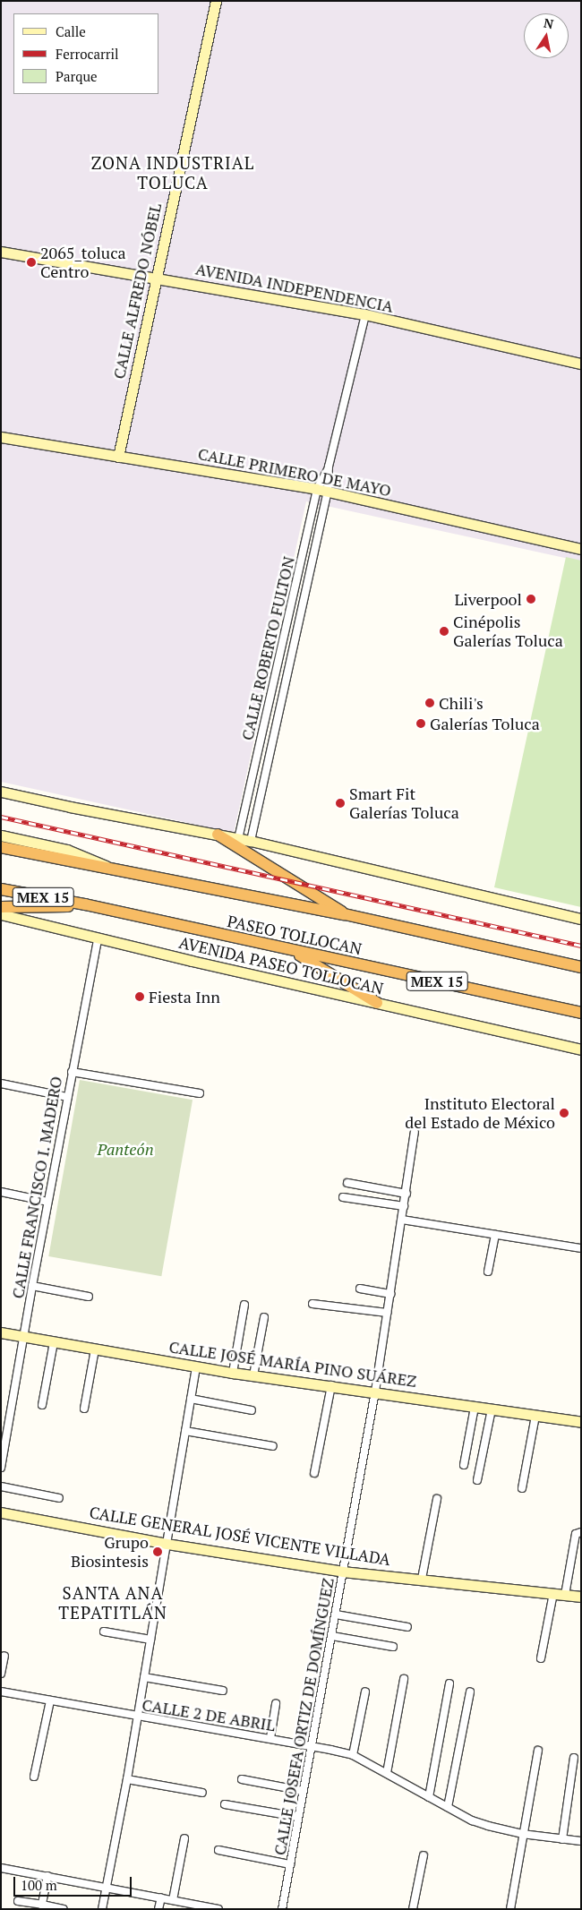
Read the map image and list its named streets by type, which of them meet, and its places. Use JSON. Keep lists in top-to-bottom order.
{
  "streets": {
    "highway": ["MEX 15", "PASEO TOLLOCAN"],
    "main road": [
      "AVENIDA INDEPENDENCIA",
      "CALLE ALFREDO NÓBEL",
      "CALLE PRIMERO DE MAYO",
      "AVENIDA PASEO TOLLOCAN",
      "CALLE JOSÉ MARÍA PINO SUÁREZ",
      "CALLE GENERAL JOSÉ VICENTE VILLADA"
    ],
    "street": [
      "CALLE ROBERTO FULTON",
      "CALLE FRANCISCO I. MADERO",
      "CALLE 2 DE ABRIL",
      "CALLE JOSEFA ORTIZ DE DOMÍNGUEZ"
    ]
  },
  "crossings": [
    ["AVENIDA INDEPENDENCIA", "CALLE ALFREDO NÓBEL"],
    ["AVENIDA INDEPENDENCIA", "CALLE ROBERTO FULTON"],
    ["CALLE ALFREDO NÓBEL", "CALLE PRIMERO DE MAYO"],
    ["CALLE PRIMERO DE MAYO", "CALLE ROBERTO FULTON"],
    ["AVENIDA PASEO TOLLOCAN", "CALLE FRANCISCO I. MADERO"],
    ["CALLE FRANCISCO I. MADERO", "CALLE JOSÉ MARÍA PINO SUÁREZ"],
    ["CALLE JOSÉ MARÍA PINO SUÁREZ", "CALLE JOSEFA ORTIZ DE DOMÍNGUEZ"],
    ["CALLE GENERAL JOSÉ VICENTE VILLADA", "CALLE JOSEFA ORTIZ DE DOMÍNGUEZ"],
    ["CALLE 2 DE ABRIL", "CALLE JOSEFA ORTIZ DE DOMÍNGUEZ"]
  ],
  "districts": ["ZONA INDUSTRIAL TOLUCA", "SANTA ANA TEPATITLÁN"],
  "parks": ["Panteón"],
  "places": [
    "2065_toluca Centro",
    "Liverpool",
    "Cinépolis Galerías Toluca",
    "Chili's",
    "Galerías Toluca",
    "Smart Fit Galerías Toluca",
    "Fiesta Inn",
    "Instituto Electoral del Estado de México",
    "Grupo Biosintesis"
  ],
  "legend": ["Calle", "Ferrocarril", "Parque"],
  "scale_bar": "100 m",
  "north": "top"
}
